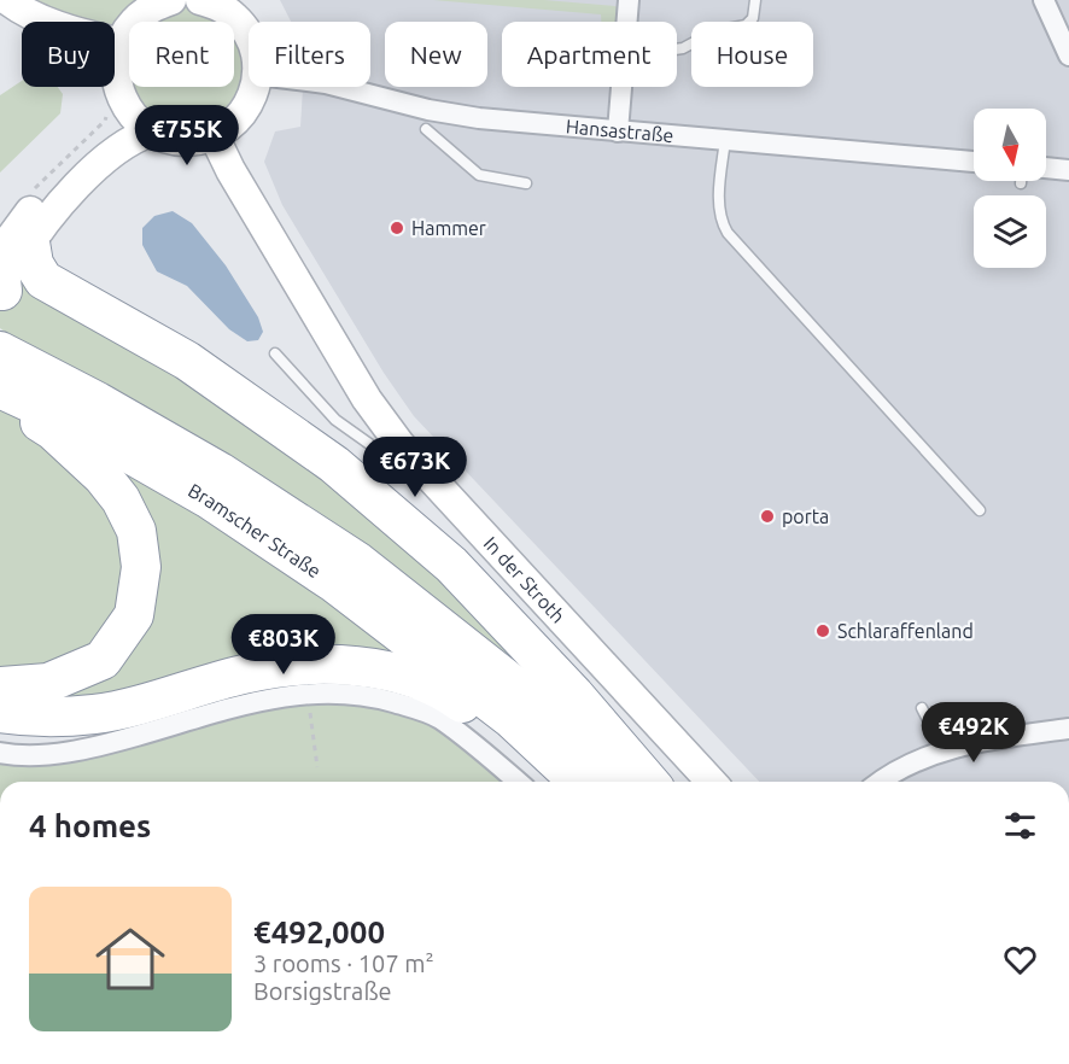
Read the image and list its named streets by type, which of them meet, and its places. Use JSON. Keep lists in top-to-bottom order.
{
  "streets": {
    "highway": ["Bramscher Straße"],
    "street": ["Hansastraße", "In der Stroth"]
  },
  "places": ["Hammer", "porta", "Schlaraffenland"],
  "north": "bottom",
  "page": {
    "chip": [
      "Buy",
      "Rent",
      "Filters",
      "New",
      "Apartment",
      "House"
    ],
    "price": [
      "€755K",
      "€673K",
      "€803K",
      "€492K"
    ],
    "heading": "4 homes",
    "list": [
      {
        "name": "€492,000",
        "note": "3 rooms · 107 m² · Borsigstraße"
      }
    ]
  }
}
